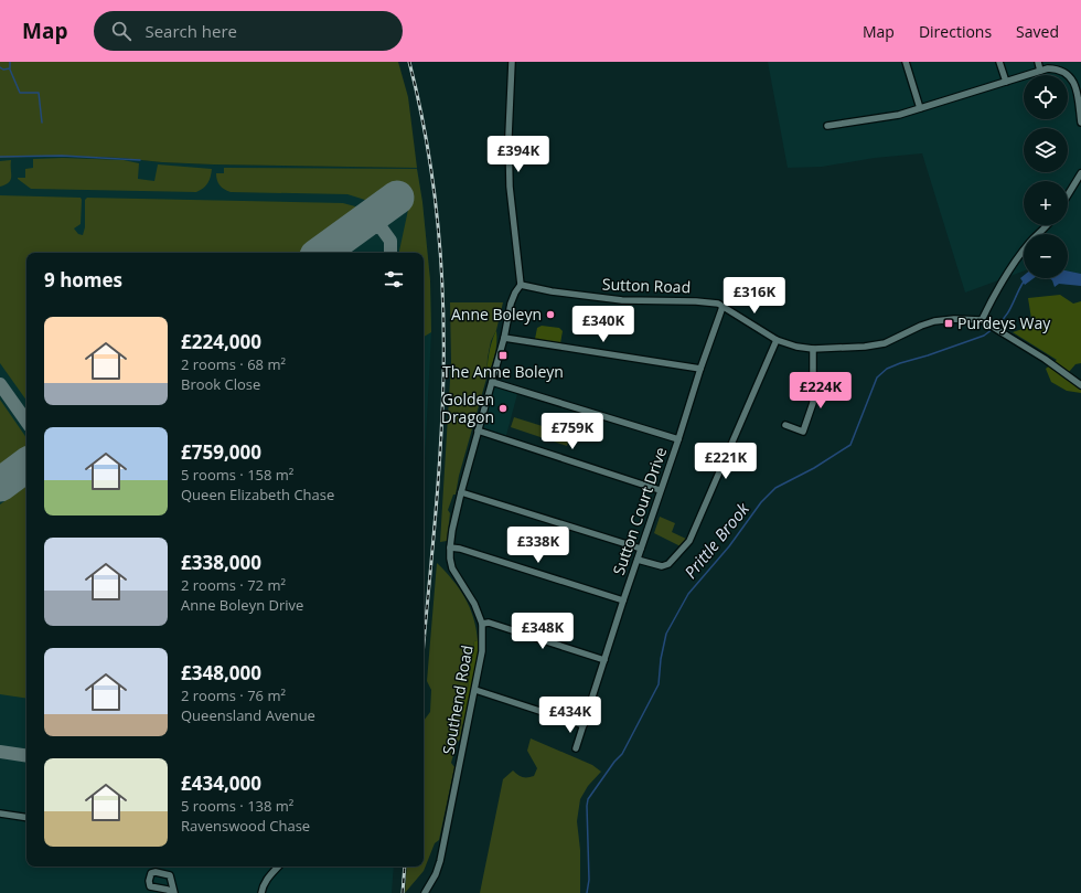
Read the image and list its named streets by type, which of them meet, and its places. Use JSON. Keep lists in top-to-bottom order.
{
  "streets": {
    "street": ["Sutton Road", "Sutton Court Drive", "Southend Road"]
  },
  "crossings": [
    ["Sutton Road", "Sutton Court Drive"],
    ["Sutton Road", "Southend Road"]
  ],
  "water": ["Prittle Brook"],
  "places": {
    "other": ["Anne Boleyn", "Golden Dragon"],
    "transit": ["Purdeys Way", "The Anne Boleyn"]
  },
  "page": {
    "header": "Map",
    "search": "Search here",
    "nav": ["Map", "Directions", "Saved"],
    "map_buttons": ["+", "−"],
    "price": [
      "£394K",
      "£316K",
      "£340K",
      "£224K",
      "£759K",
      "£221K",
      "£338K",
      "£348K",
      "£434K"
    ],
    "heading": "9 homes",
    "list": [
      {
        "name": "£224,000",
        "note": "2 rooms · 68 m² · Brook Close"
      },
      {
        "name": "£759,000",
        "note": "5 rooms · 158 m² · Queen Elizabeth Chase"
      },
      {
        "name": "£338,000",
        "note": "2 rooms · 72 m² · Anne Boleyn Drive"
      },
      {
        "name": "£348,000",
        "note": "2 rooms · 76 m² · Queensland Avenue"
      },
      {
        "name": "£434,000",
        "note": "5 rooms · 138 m² · Ravenswood Chase"
      }
    ]
  }
}
